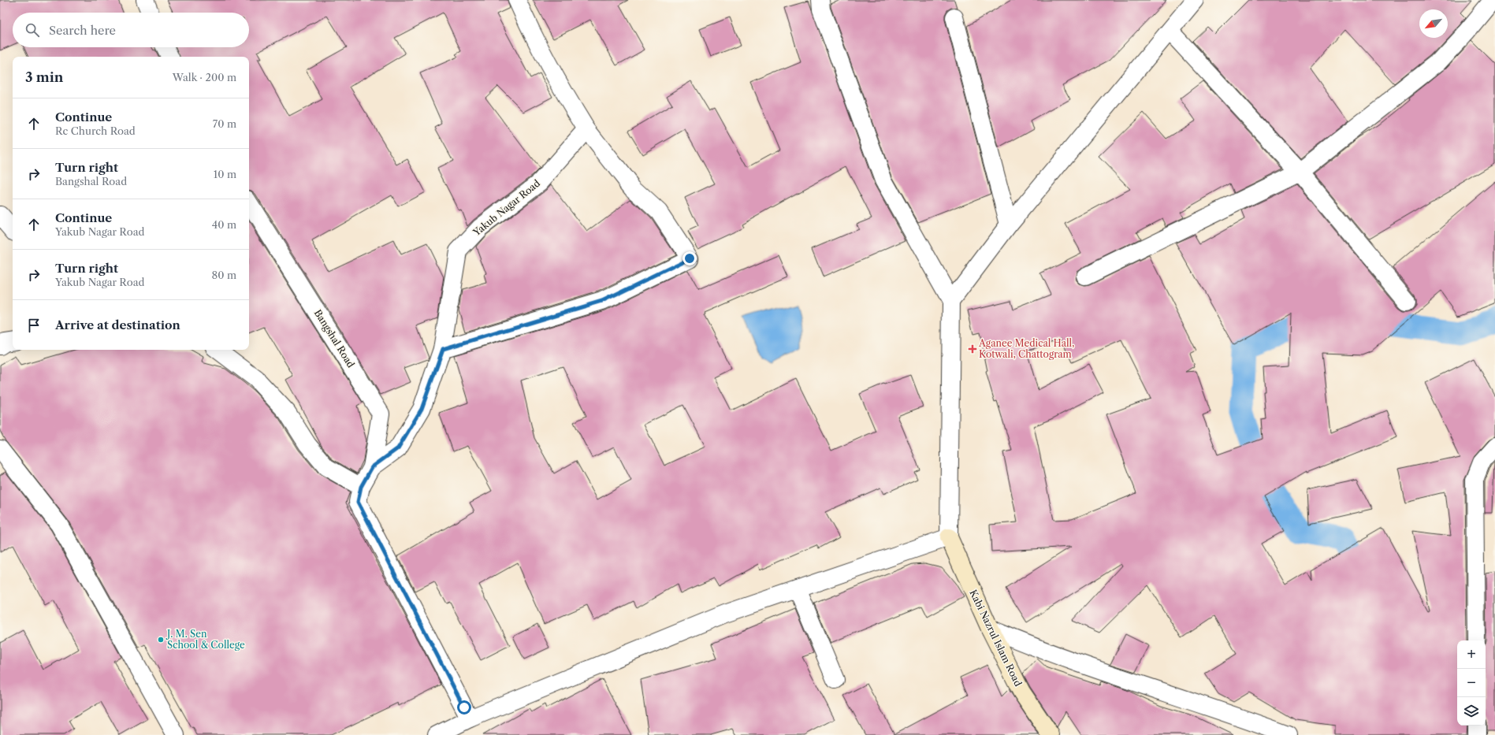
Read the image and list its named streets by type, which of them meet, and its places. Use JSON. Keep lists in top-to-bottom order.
{
  "streets": {
    "main road": ["Kabi Nazrul Islam Road"],
    "street": ["Yakub Nagar Road", "Bangshal Road"]
  },
  "crossings": [
    ["Yakub Nagar Road", "Bangshal Road"]
  ],
  "places": {
    "health": ["Aganee Medical Hall, Kotwali, Chattogram"],
    "other": ["J. M. Sen School & College"]
  },
  "north": "bottom left",
  "page": {
    "search": "Search here",
    "heading": ["3 min", "Walk · 200 m"],
    "list": [
      ["Continue", "Rc Church Road", "70 m"],
      ["Turn right", "Bangshal Road", "10 m"],
      ["Continue", "Yakub Nagar Road", "40 m"],
      ["Turn right", "Yakub Nagar Road", "80 m"],
      "Arrive at destination"
    ],
    "map_buttons": ["+", "−"]
  }
}
